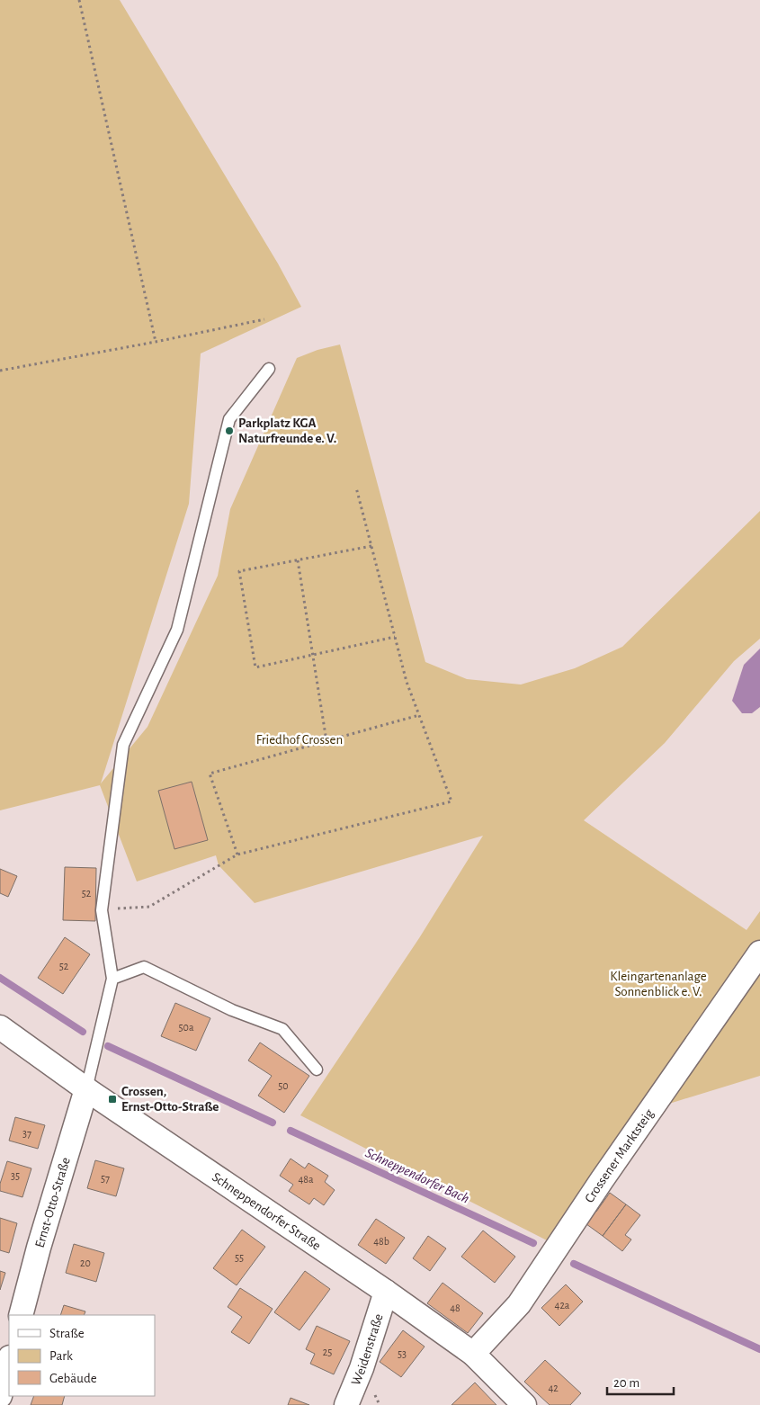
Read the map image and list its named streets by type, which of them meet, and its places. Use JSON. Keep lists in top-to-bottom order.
{
  "streets": {
    "street": [
      "Crossener Marktsteig",
      "Ernst-Otto-Straße",
      "Schneppendorfer Straße",
      "Weidenstraße"
    ]
  },
  "crossings": [
    ["Crossener Marktsteig", "Schneppendorfer Straße"],
    ["Ernst-Otto-Straße", "Schneppendorfer Straße"],
    ["Schneppendorfer Straße", "Weidenstraße"]
  ],
  "water": ["Schneppendorfer Bach"],
  "parks": ["Friedhof Crossen", "Kleingartenanlage Sonnenblick e. V."],
  "places": {
    "other": ["Parkplatz KGA Naturfreunde e. V."],
    "transit": ["Crossen, Ernst-Otto-Straße"]
  },
  "house_numbers": [
    "52",
    "52",
    "50a",
    "50",
    "37",
    "35",
    "57",
    "48a",
    "48b",
    "55",
    "20",
    "42a",
    "48",
    "25",
    "53",
    "42"
  ],
  "legend": ["Straße", "Park", "Gebäude"],
  "scale_bar": "20 m"
}
